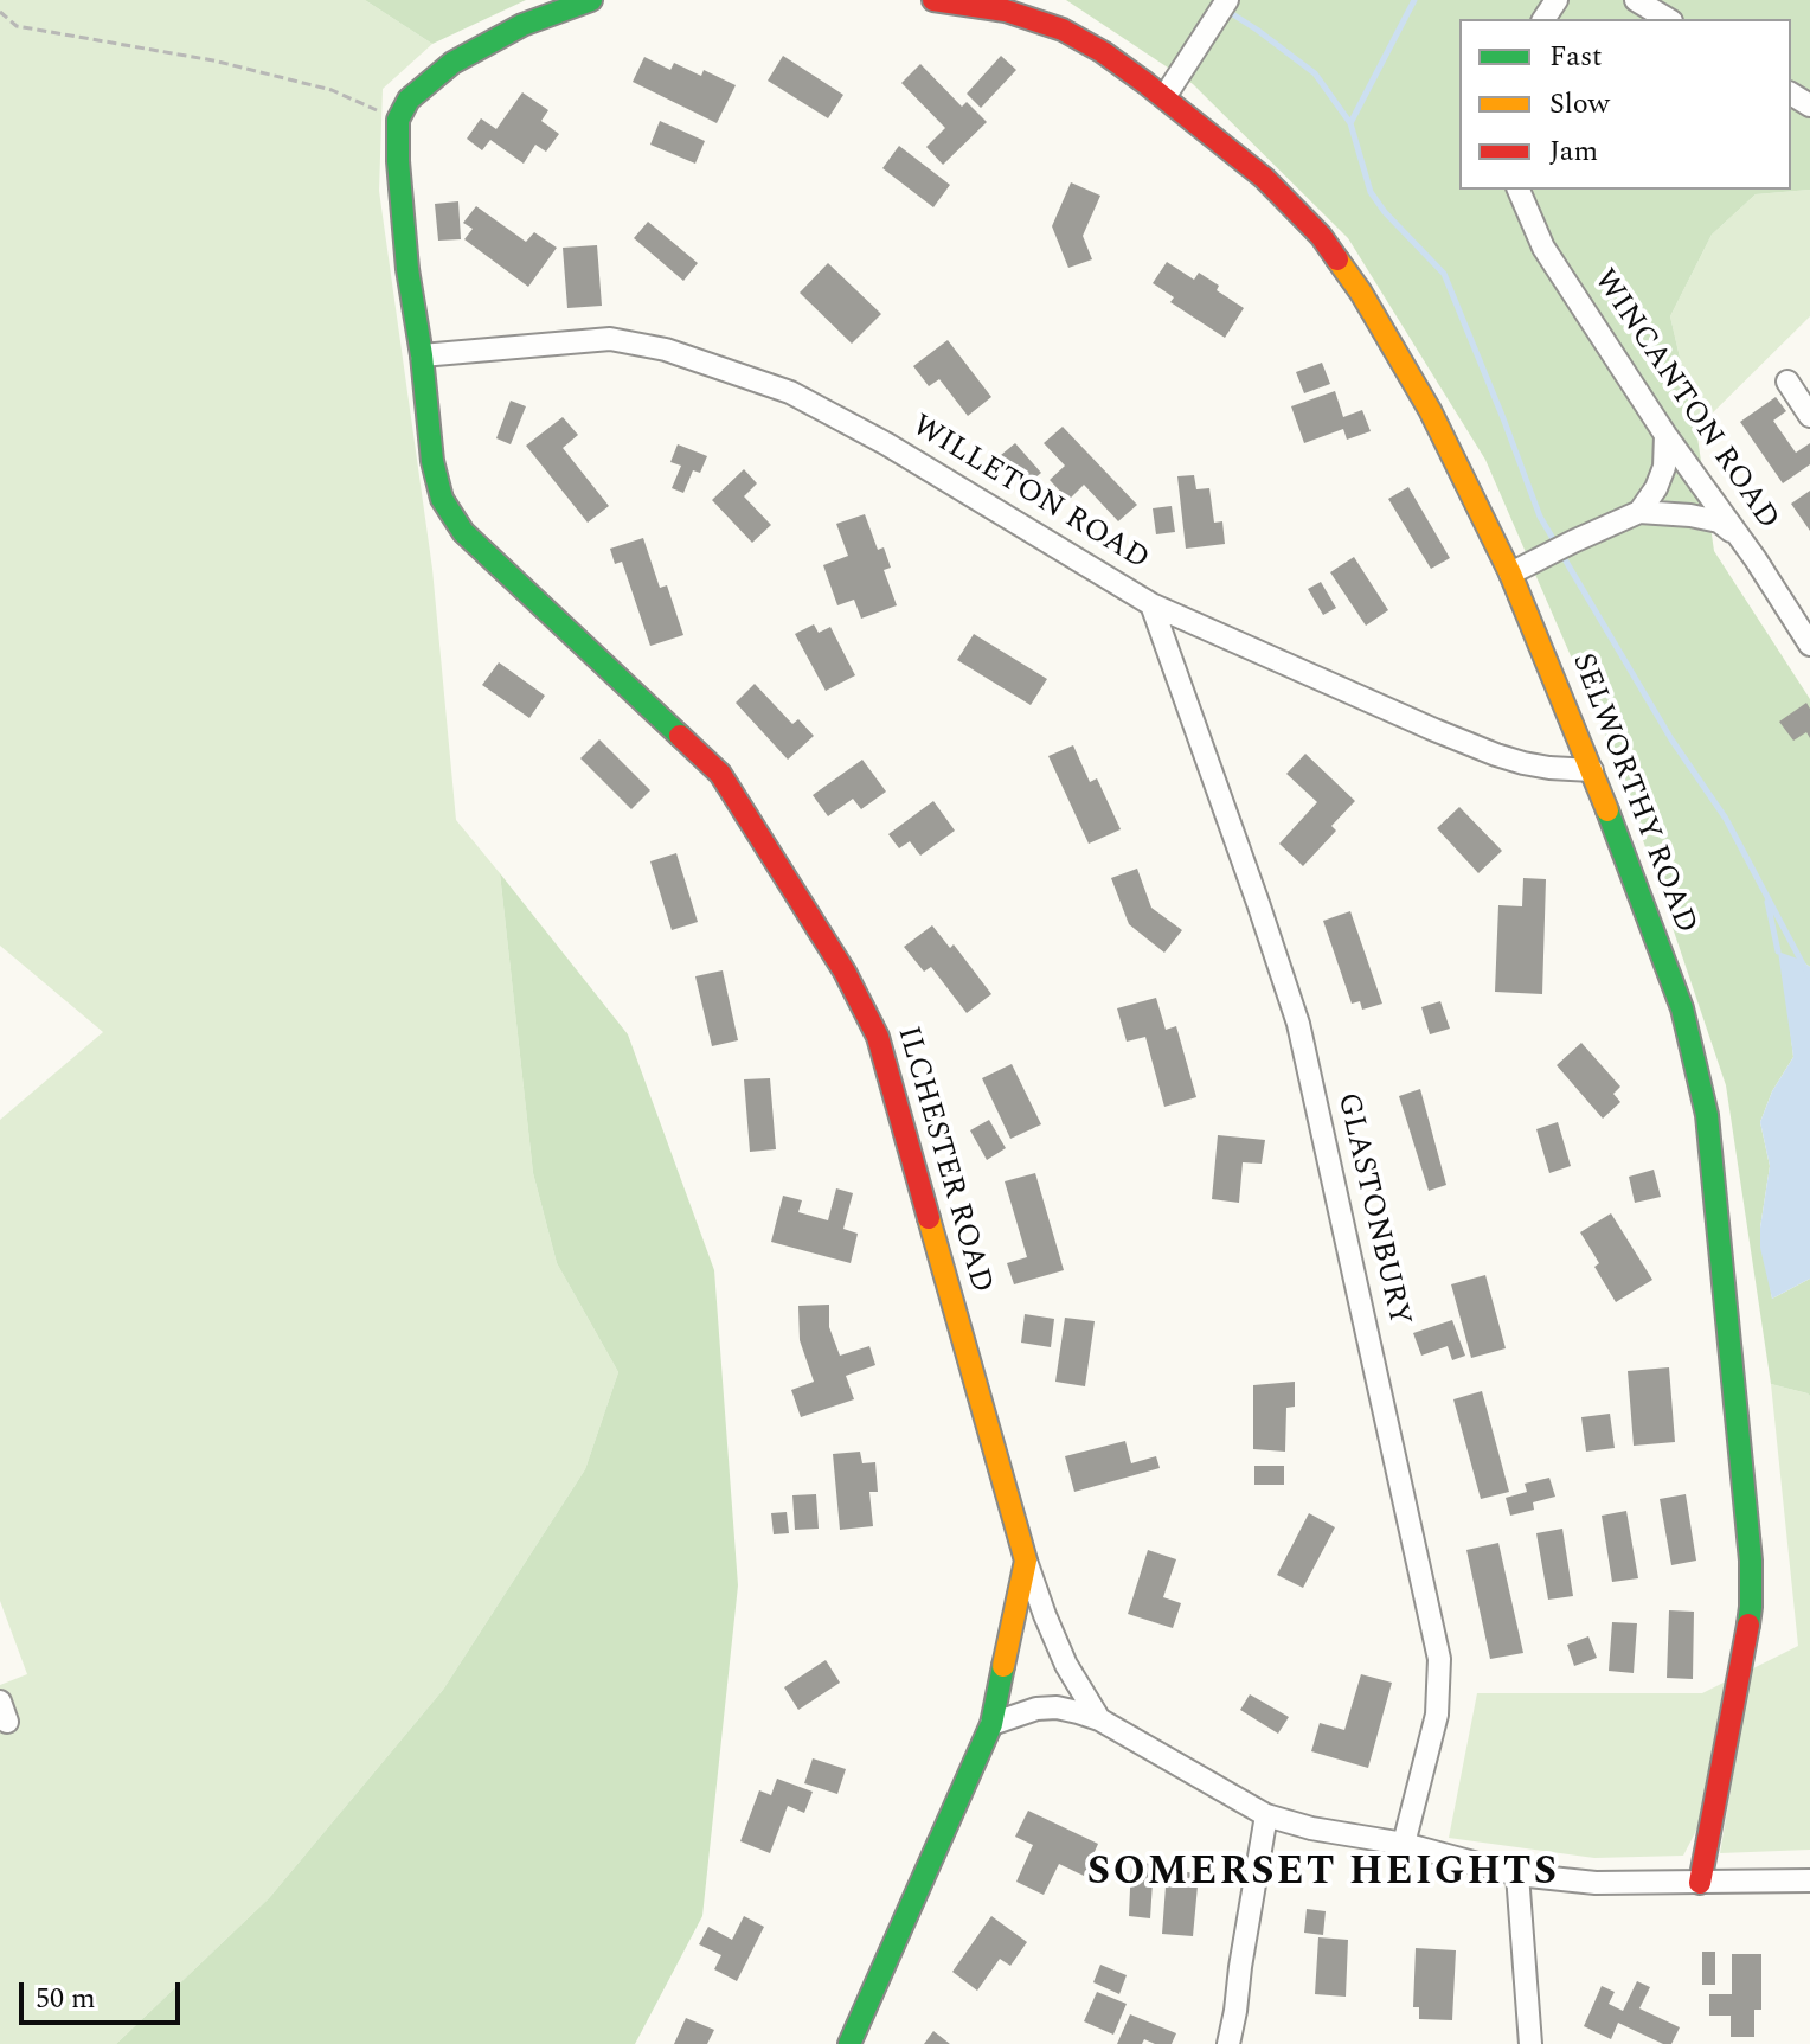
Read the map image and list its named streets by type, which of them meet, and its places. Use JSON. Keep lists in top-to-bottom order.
{
  "streets": {
    "street": [
      "WINCANTON ROAD",
      "WILLETON ROAD",
      "SELWORTHY ROAD",
      "ILCHESTER ROAD",
      "GLASTONBURY"
    ]
  },
  "crossings": [
    ["WILLETON ROAD", "SELWORTHY ROAD"],
    ["WILLETON ROAD", "ILCHESTER ROAD"],
    ["WILLETON ROAD", "GLASTONBURY"]
  ],
  "districts": ["SOMERSET HEIGHTS"],
  "legend": ["Fast", "Slow", "Jam"],
  "scale_bar": "50 m"
}
